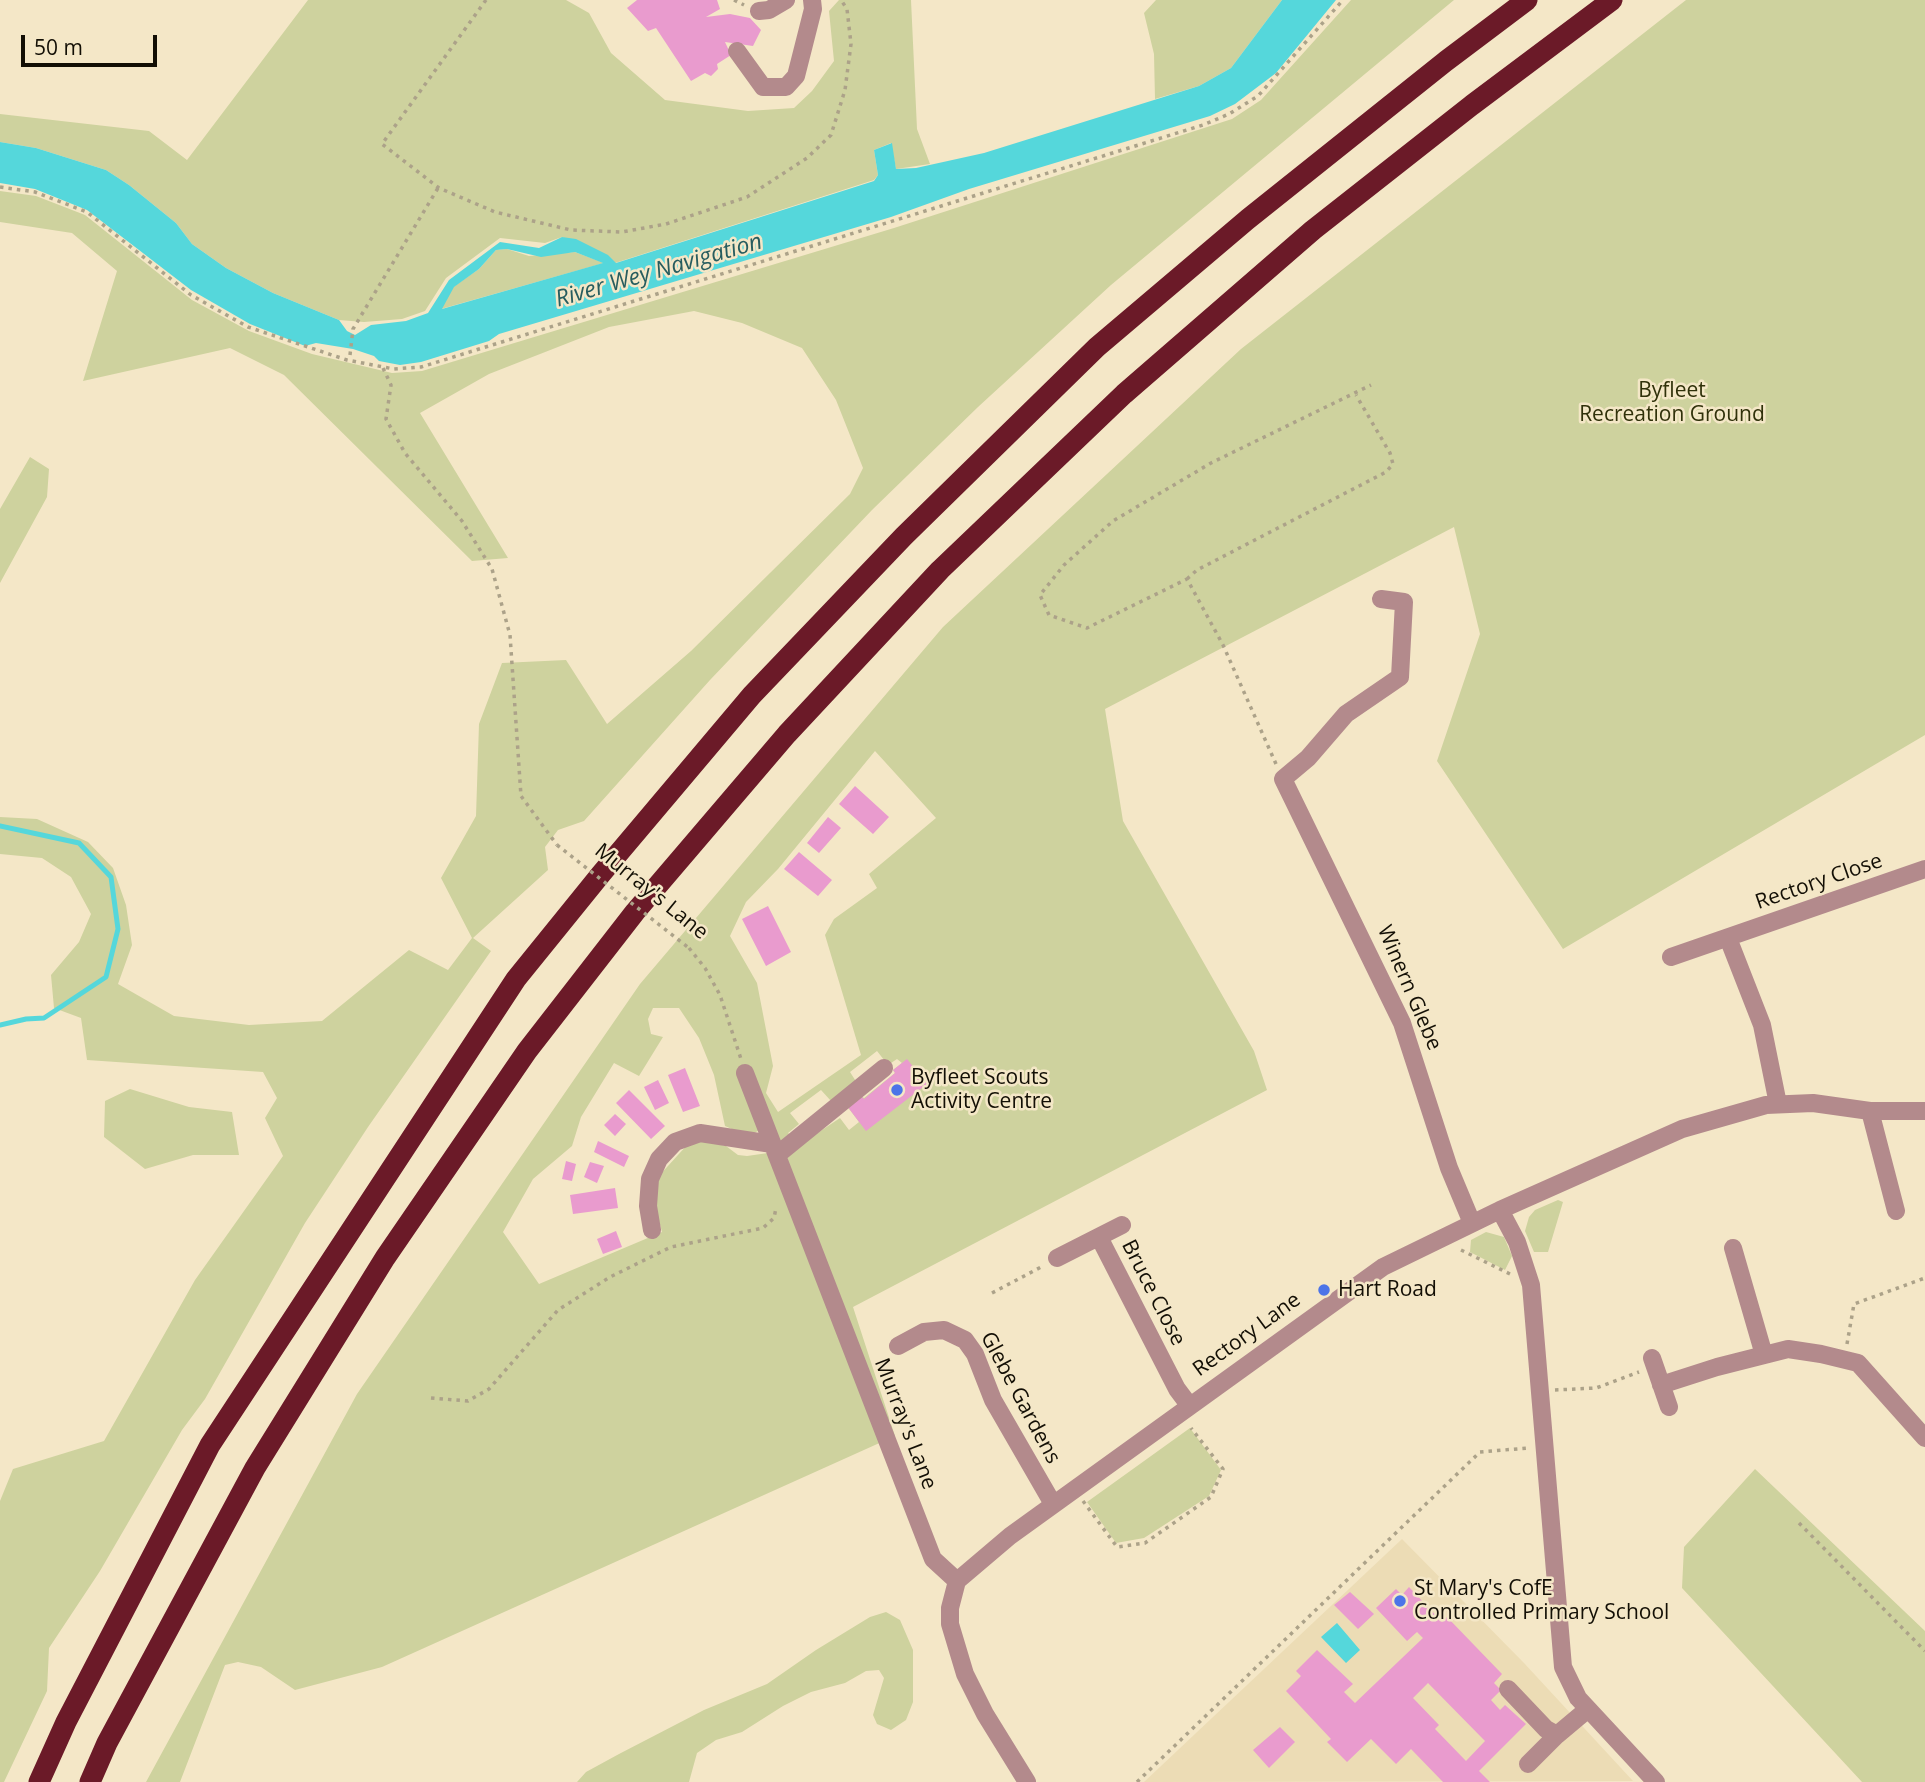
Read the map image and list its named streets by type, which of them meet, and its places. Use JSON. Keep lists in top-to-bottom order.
{
  "streets": {
    "street": [
      "Rectory Close",
      "Murray's Lane",
      "Winern Glebe",
      "Bruce Close",
      "Rectory Lane",
      "Glebe Gardens"
    ]
  },
  "crossings": [
    ["Murray's Lane", "Rectory Lane"],
    ["Winern Glebe", "Rectory Lane"],
    ["Bruce Close", "Rectory Lane"],
    ["Rectory Lane", "Glebe Gardens"]
  ],
  "water": ["River Wey Navigation"],
  "parks": ["Byfleet Recreation Ground"],
  "places": ["Byfleet Scouts Activity Centre", "Hart Road", "St Mary's CofE Controlled Primary School"],
  "scale_bar": "50 m"
}
